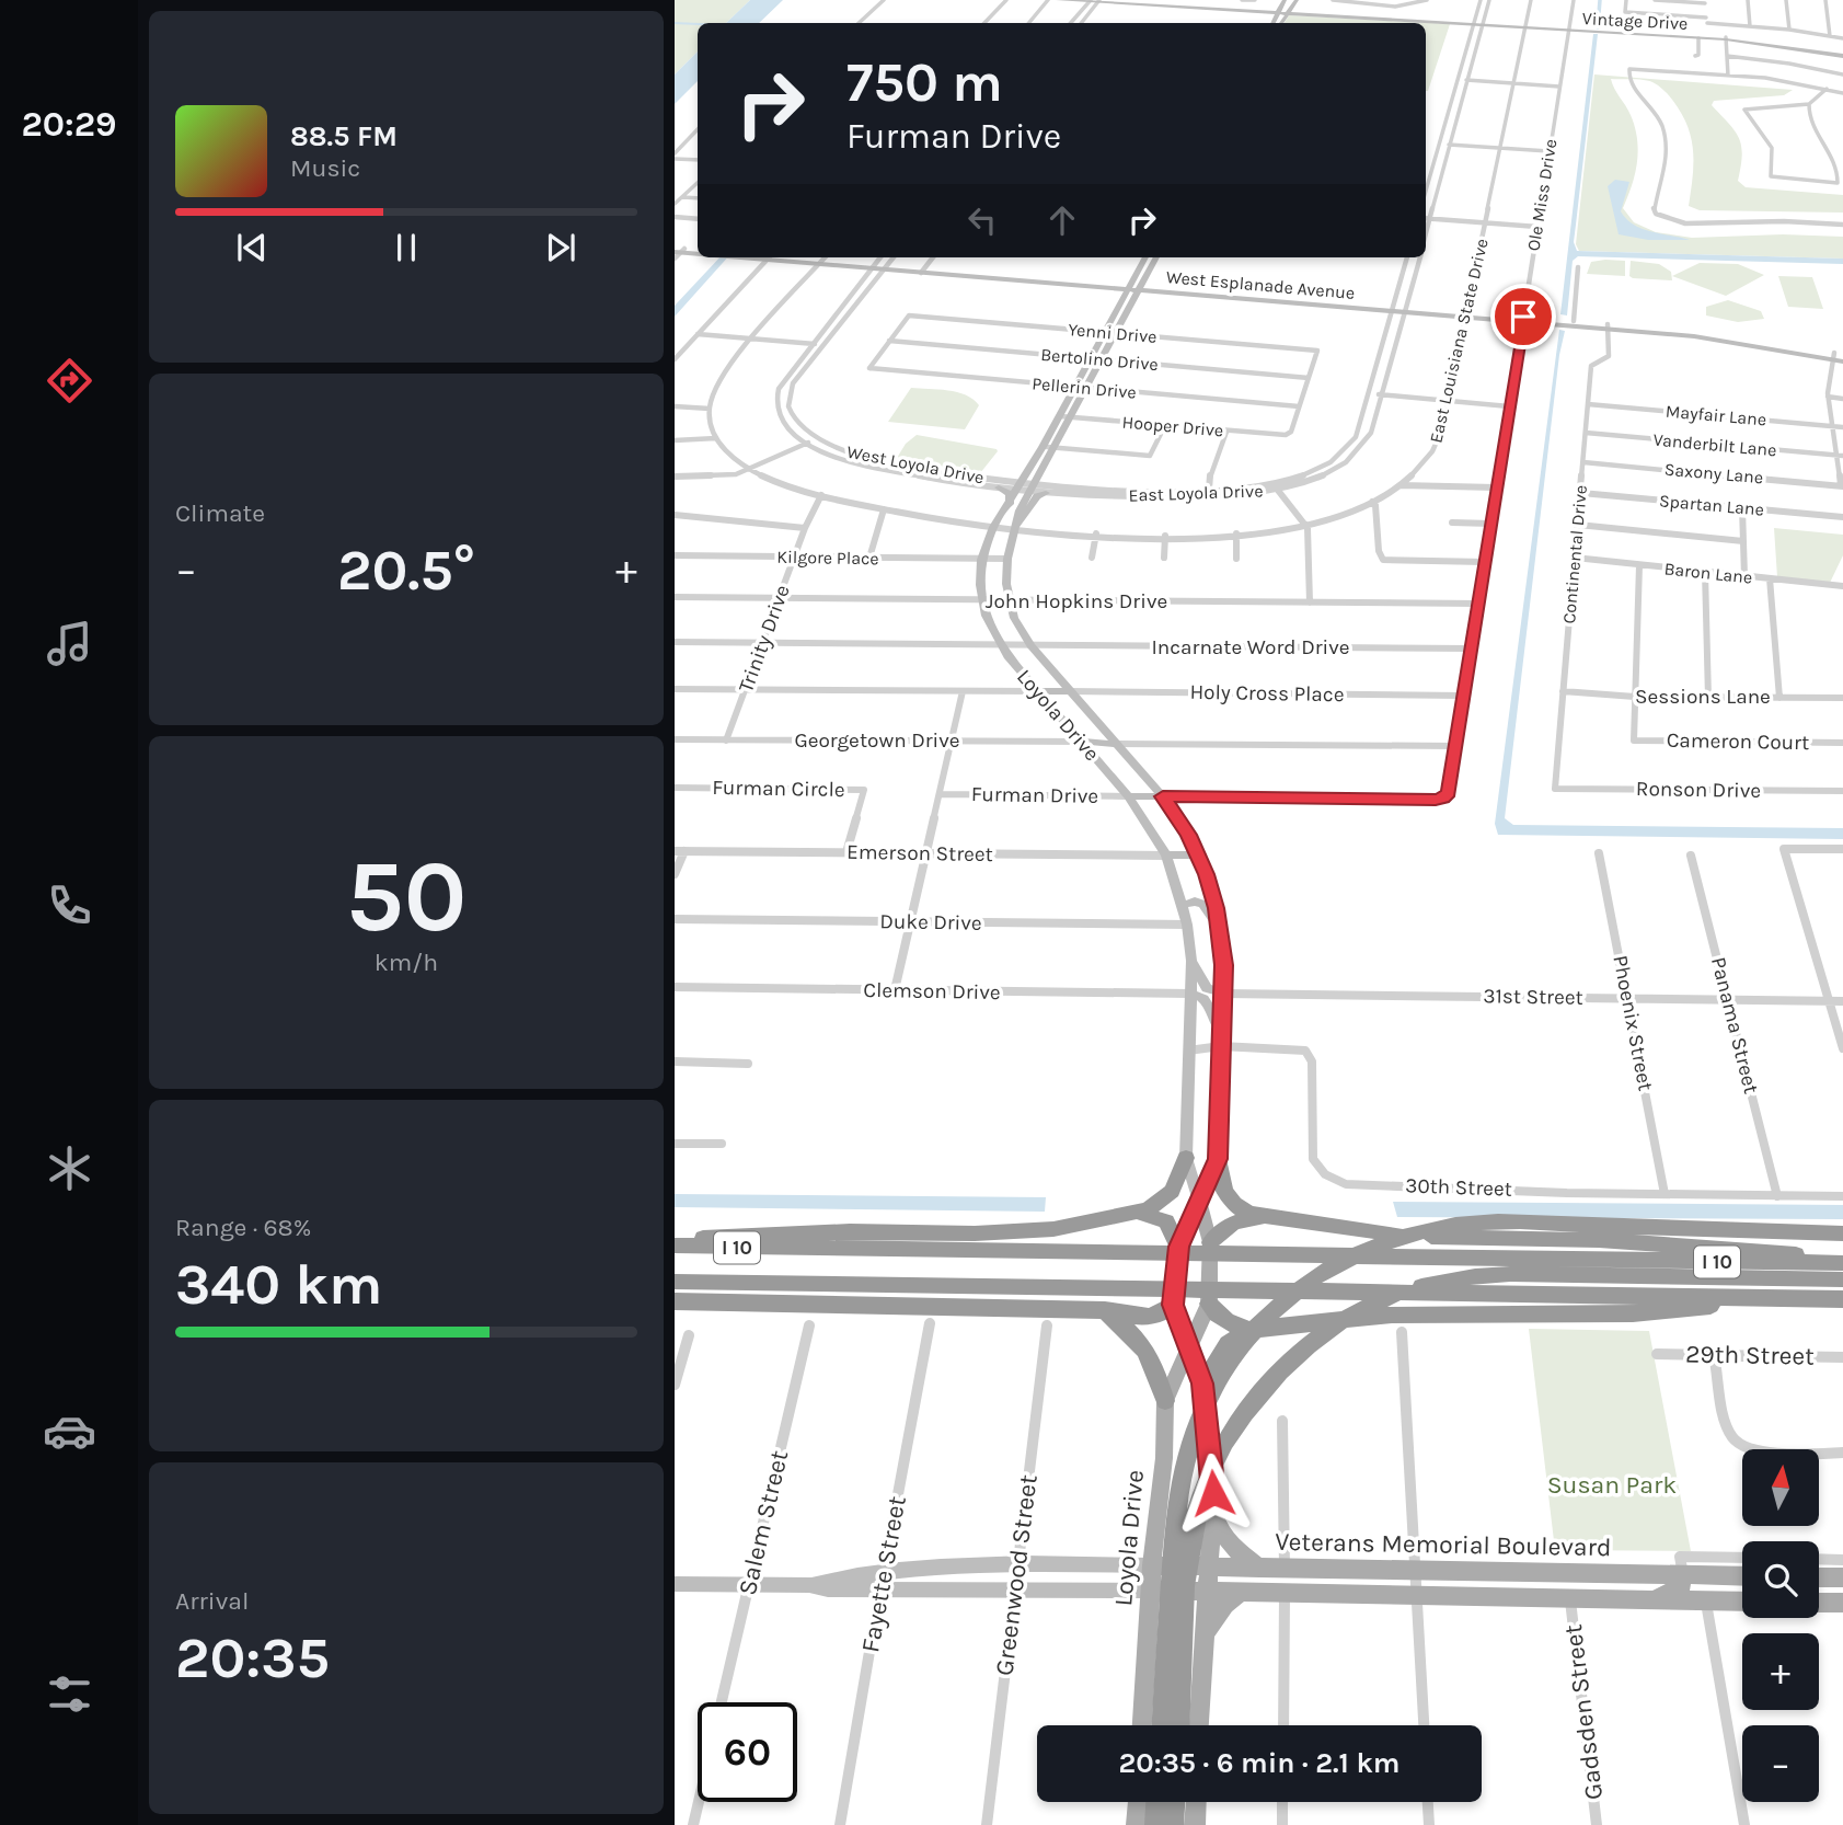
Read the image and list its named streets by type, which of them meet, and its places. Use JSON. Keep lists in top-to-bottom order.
{
  "streets": {
    "highway": ["I 10"],
    "main road": [
      "Vintage Drive",
      "West Esplanade Avenue",
      "Loyola Drive",
      "Veterans Memorial Boulevard"
    ],
    "street": [
      "Ole Miss Drive",
      "Yenni Drive",
      "East Louisiana State Drive",
      "Bertolino Drive",
      "Pellerin Drive",
      "Mayfair Lane",
      "Hooper Drive",
      "Vanderbilt Lane",
      "West Loyola Drive",
      "Saxony Lane",
      "East Loyola Drive",
      "Spartan Lane",
      "Continental Drive",
      "Kilgore Place",
      "Baron Lane",
      "John Hopkins Drive",
      "Trinity Drive",
      "Incarnate Word Drive",
      "Holy Cross Place",
      "Sessions Lane",
      "Georgetown Drive",
      "Cameron Court",
      "Furman Circle",
      "Ronson Drive",
      "Furman Drive",
      "Emerson Street",
      "Duke Drive",
      "Clemson Drive",
      "31st Street",
      "Phoenix Street",
      "Panama Street",
      "30th Street",
      "29th Street",
      "Salem Street",
      "Fayette Street",
      "Greenwood Street",
      "Gadsden Street"
    ]
  },
  "crossings": [
    ["Vintage Drive", "Ole Miss Drive"],
    ["Vintage Drive", "East Louisiana State Drive"],
    ["Vintage Drive", "East Loyola Drive"],
    ["Ole Miss Drive", "West Esplanade Avenue"],
    ["Ole Miss Drive", "John Hopkins Drive"],
    ["Ole Miss Drive", "Incarnate Word Drive"],
    ["Ole Miss Drive", "Holy Cross Place"],
    ["Ole Miss Drive", "Loyola Drive"],
    ["West Esplanade Avenue", "East Louisiana State Drive"],
    ["West Esplanade Avenue", "West Loyola Drive"],
    ["West Esplanade Avenue", "East Loyola Drive"],
    ["West Esplanade Avenue", "Continental Drive"],
    ["West Esplanade Avenue", "Loyola Drive"],
    ["Yenni Drive", "Bertolino Drive"],
    ["Yenni Drive", "Pellerin Drive"],
    ["Yenni Drive", "Loyola Drive"],
    ["East Louisiana State Drive", "Trinity Drive"],
    ["East Louisiana State Drive", "Loyola Drive"],
    ["Bertolino Drive", "Pellerin Drive"],
    ["Bertolino Drive", "Loyola Drive"],
    ["Pellerin Drive", "Hooper Drive"],
    ["Pellerin Drive", "Loyola Drive"],
    ["Mayfair Lane", "Continental Drive"],
    ["Hooper Drive", "Loyola Drive"],
    ["Vanderbilt Lane", "Continental Drive"],
    ["West Loyola Drive", "East Loyola Drive"],
    ["West Loyola Drive", "Loyola Drive"],
    ["Saxony Lane", "Continental Drive"],
    ["East Loyola Drive", "Loyola Drive"],
    ["Spartan Lane", "Continental Drive"],
    ["Continental Drive", "Baron Lane"],
    ["Continental Drive", "Sessions Lane"],
    ["Continental Drive", "Ronson Drive"],
    ["Kilgore Place", "Trinity Drive"],
    ["Kilgore Place", "Loyola Drive"],
    ["John Hopkins Drive", "Trinity Drive"],
    ["John Hopkins Drive", "Loyola Drive"],
    ["Trinity Drive", "Georgetown Drive"],
    ["Incarnate Word Drive", "Loyola Drive"],
    ["Holy Cross Place", "Loyola Drive"],
    ["Sessions Lane", "Cameron Court"],
    ["Loyola Drive", "Georgetown Drive"],
    ["Loyola Drive", "Furman Drive"],
    ["Loyola Drive", "Emerson Street"],
    ["Loyola Drive", "Duke Drive"],
    ["Loyola Drive", "Clemson Drive"],
    ["Loyola Drive", "31st Street"],
    ["Loyola Drive", "30th Street"],
    ["Loyola Drive", "Veterans Memorial Boulevard"],
    ["Furman Circle", "Emerson Street"],
    ["31st Street", "Phoenix Street"],
    ["31st Street", "Panama Street"],
    ["Phoenix Street", "30th Street"],
    ["Panama Street", "30th Street"],
    ["Salem Street", "Veterans Memorial Boulevard"],
    ["Veterans Memorial Boulevard", "Fayette Street"],
    ["Veterans Memorial Boulevard", "Greenwood Street"],
    ["Veterans Memorial Boulevard", "Gadsden Street"]
  ],
  "parks": ["Susan Park"],
  "north": "top",
  "page": {
    "tabs": "20:29",
    "turn": ["750 m", "Furman Drive"],
    "song": ["88.5 FM", "Music"],
    "tile": [
      "Climate",
      ["50", "km/h"],
      ["Range · 68%", "340 km"],
      ["Arrival", "20:35"]
    ],
    "heat": ["−", "20.5°", "+"],
    "map_buttons": ["+", "−"],
    "limit": "60",
    "trip": "20:35 · 6 min · 2.1 km"
  }
}
